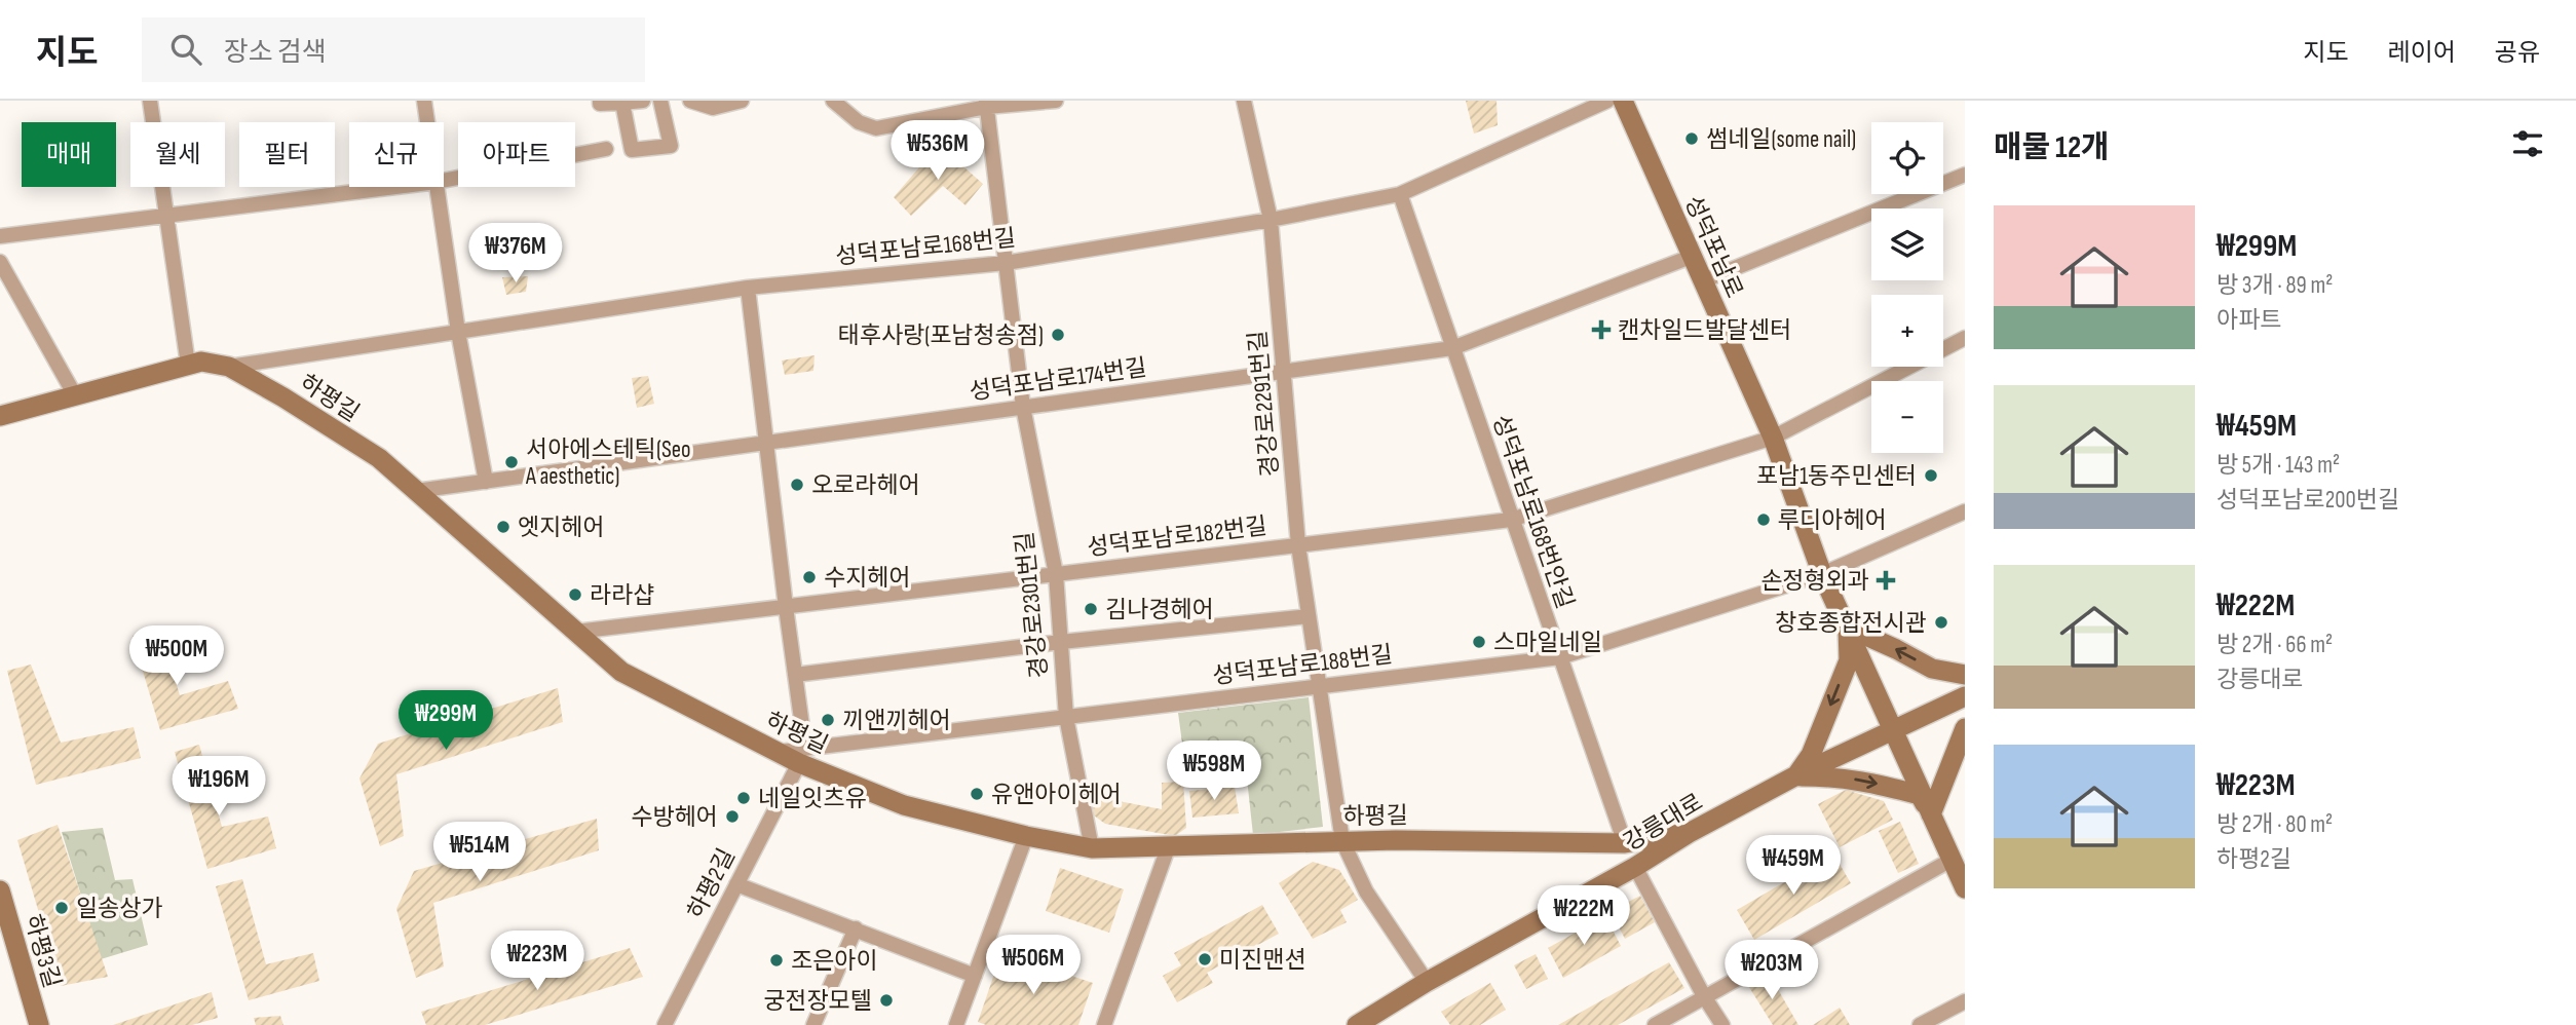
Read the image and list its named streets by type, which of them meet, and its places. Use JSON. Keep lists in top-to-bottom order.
{
  "streets": {
    "street": [
      "성덕포남로168번길",
      "성덕포남로",
      "성덕포남로174번길",
      "하평길",
      "경강로2291번길",
      "성덕포남로168번안길",
      "성덕포남로182번길",
      "경강로2301번길",
      "성덕포남로188번길",
      "강릉대로",
      "하평2길",
      "하평3길"
    ]
  },
  "crossings": [
    ["성덕포남로168번길", "하평길"],
    ["성덕포남로168번길", "경강로2291번길"],
    ["성덕포남로168번길", "성덕포남로168번안길"],
    ["성덕포남로168번길", "경강로2301번길"],
    ["성덕포남로", "성덕포남로174번길"],
    ["성덕포남로", "성덕포남로182번길"],
    ["성덕포남로", "성덕포남로188번길"],
    ["성덕포남로", "강릉대로"],
    ["성덕포남로174번길", "하평길"],
    ["성덕포남로174번길", "경강로2291번길"],
    ["성덕포남로174번길", "성덕포남로168번안길"],
    ["성덕포남로174번길", "경강로2301번길"],
    ["하평길", "경강로2291번길"],
    ["하평길", "성덕포남로168번안길"],
    ["하평길", "성덕포남로182번길"],
    ["하평길", "경강로2301번길"],
    ["하평길", "성덕포남로188번길"],
    ["하평길", "강릉대로"],
    ["하평길", "하평2길"],
    ["경강로2291번길", "성덕포남로182번길"],
    ["경강로2291번길", "성덕포남로188번길"],
    ["경강로2291번길", "강릉대로"],
    ["성덕포남로168번안길", "성덕포남로182번길"],
    ["성덕포남로168번안길", "성덕포남로188번길"],
    ["성덕포남로182번길", "경강로2301번길"],
    ["경강로2301번길", "성덕포남로188번길"],
    ["성덕포남로188번길", "하평2길"]
  ],
  "places": {
    "other": [
      "썸네일(some nail)",
      "태후사랑(포남청송점)",
      "서아에스테틱(Seo A aesthetic)",
      "포남1동주민센터",
      "오로라헤어",
      "루디아헤어",
      "엣지헤어",
      "수지헤어",
      "라라샵",
      "김나경헤어",
      "창호종합전시관",
      "스마일네일",
      "끼앤끼헤어",
      "유앤아이헤어",
      "네일잇츠유",
      "수방헤어",
      "일송상가",
      "미진맨션",
      "조은아이",
      "궁전장모텔"
    ],
    "health": ["캔차일드발달센터", "손정형외과"]
  },
  "page": {
    "header": "지도",
    "search": "장소 검색",
    "nav": ["지도", "레이어", "공유"],
    "heading": "매물 12개",
    "price": [
      "₩536M",
      "₩376M",
      "₩500M",
      "₩299M",
      "₩598M",
      "₩196M",
      "₩514M",
      "₩459M",
      "₩222M",
      "₩223M",
      "₩506M",
      "₩203M"
    ],
    "map_buttons": ["+", "−"],
    "chip": [
      "매매",
      "월세",
      "필터",
      "신규",
      "아파트"
    ],
    "list": [
      {
        "name": "₩299M",
        "note": "방 3개 · 89 m² · 아파트"
      },
      {
        "name": "₩459M",
        "note": "방 5개 · 143 m² · 성덕포남로200번길"
      },
      {
        "name": "₩222M",
        "note": "방 2개 · 66 m² · 강릉대로"
      },
      {
        "name": "₩223M",
        "note": "방 2개 · 80 m² · 하평2길"
      }
    ]
  }
}
